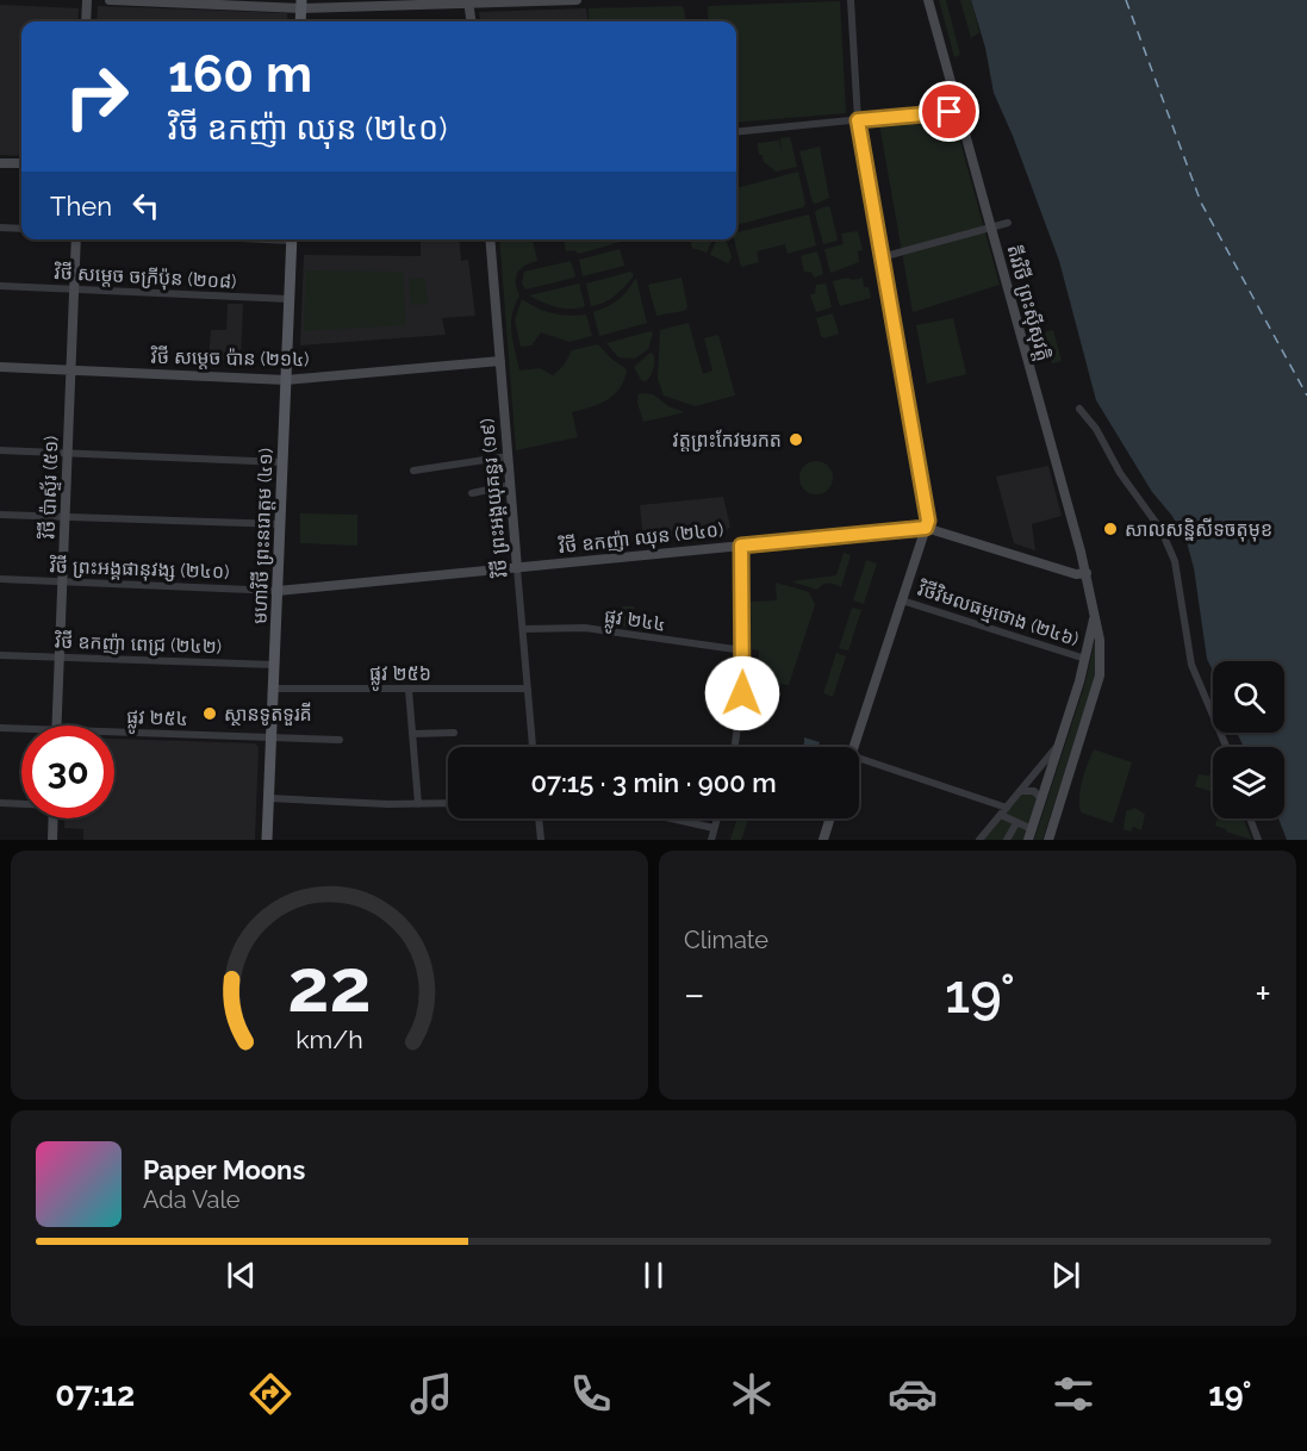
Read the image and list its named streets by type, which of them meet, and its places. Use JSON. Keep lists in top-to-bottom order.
{
  "streets": {
    "main road": ["មហាវិថី ព្រះនរោត្តម (៤១)"],
    "street": [
      "វិថី សម្តេច ចក្រីប៉ុន (២០៨)",
      "តីរវិថី ព្រះស៊ីសុវត្តិ",
      "វិថី សម្តេច ប៉ាន (២១៤)",
      "វិថី ប៉ាស្ទ័រ (៥១)",
      "វិថី ព្រះអង្គយុគន្ធរ (១៩)",
      "វិថី ឧកញ៉ា ឈុន (២៤០)",
      "វិថី ព្រះអង្គផានុវង្ស (២៤០)",
      "វិថីវិមលធម្មថោង (២៤៦)",
      "ផ្លូវ ២៤៤",
      "វិថី ឧកញ៉ា ពេជ្រ (២៤២)",
      "ផ្លូវ ២៥៦",
      "ផ្លូវ ២៥៤"
    ]
  },
  "crossings": [
    ["វិថី សម្តេច ចក្រីប៉ុន (២០៨)", "វិថី ប៉ាស្ទ័រ (៥១)"],
    ["វិថី សម្តេច ចក្រីប៉ុន (២០៨)", "មហាវិថី ព្រះនរោត្តម (៤១)"],
    ["តីរវិថី ព្រះស៊ីសុវត្តិ", "វិថី ឧកញ៉ា ឈុន (២៤០)"],
    ["តីរវិថី ព្រះស៊ីសុវត្តិ", "វិថីវិមលធម្មថោង (២៤៦)"],
    ["វិថី សម្តេច ប៉ាន (២១៤)", "វិថី ប៉ាស្ទ័រ (៥១)"],
    ["វិថី សម្តេច ប៉ាន (២១៤)", "វិថី ព្រះអង្គយុគន្ធរ (១៩)"],
    ["វិថី សម្តេច ប៉ាន (២១៤)", "មហាវិថី ព្រះនរោត្តម (៤១)"],
    ["វិថី ប៉ាស្ទ័រ (៥១)", "វិថី ព្រះអង្គផានុវង្ស (២៤០)"],
    ["វិថី ប៉ាស្ទ័រ (៥១)", "វិថី ឧកញ៉ា ពេជ្រ (២៤២)"],
    ["វិថី ព្រះអង្គយុគន្ធរ (១៩)", "វិថី ឧកញ៉ា ឈុន (២៤០)"],
    ["វិថី ព្រះអង្គយុគន្ធរ (១៩)", "ផ្លូវ ២៤៤"],
    ["វិថី ព្រះអង្គយុគន្ធរ (១៩)", "ផ្លូវ ២៥៦"],
    ["មហាវិថី ព្រះនរោត្តម (៤១)", "វិថី ឧកញ៉ា ឈុន (២៤០)"],
    ["មហាវិថី ព្រះនរោត្តម (៤១)", "វិថី ព្រះអង្គផានុវង្ស (២៤០)"],
    ["មហាវិថី ព្រះនរោត្តម (៤១)", "វិថី ឧកញ៉ា ពេជ្រ (២៤២)"],
    ["មហាវិថី ព្រះនរោត្តម (៤១)", "ផ្លូវ ២៥៦"],
    ["មហាវិថី ព្រះនរោត្តម (៤១)", "ផ្លូវ ២៥៤"],
    ["វិថី ឧកញ៉ា ឈុន (២៤០)", "វិថី ព្រះអង្គផានុវង្ស (២៤០)"]
  ],
  "places": ["វត្តព្រះកែវមរកត", "សាលសន្និសីទចតុមុខ", "ស្ថានទូតទួរគី"],
  "page": {
    "turn": ["160 m", "វិថី ឧកញ៉ា ឈុន (២៤០)"],
    "then": "Then",
    "limit": "30",
    "trip": "07:15 · 3 min · 900 m",
    "tile": "Climate",
    "heat": ["−", "19°", "+"],
    "song": ["Paper Moons", "Ada Vale"],
    "tabs": ["07:12", "19°"],
    "gauge": ["22", "km/h"]
  }
}
